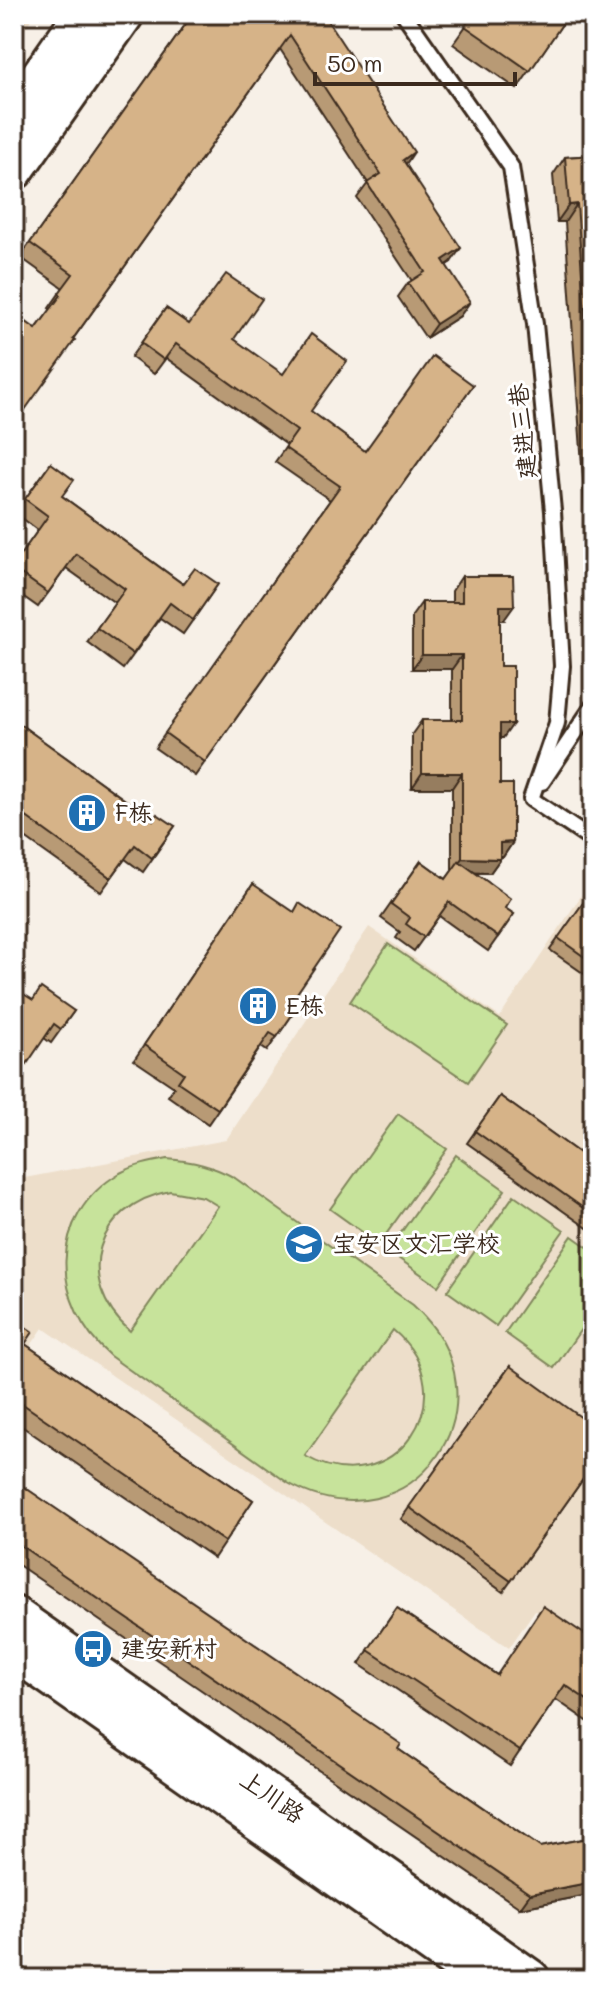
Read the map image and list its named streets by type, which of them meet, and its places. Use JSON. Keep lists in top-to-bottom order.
{
  "streets": {
    "main road": ["上川路"],
    "lane": ["建进三巷"]
  },
  "places": {
    "building": ["F栋", "E栋"],
    "school or university": ["宝安区文汇学校"],
    "bus stop": ["建安新村"]
  },
  "scale_bar": "50 m"
}
